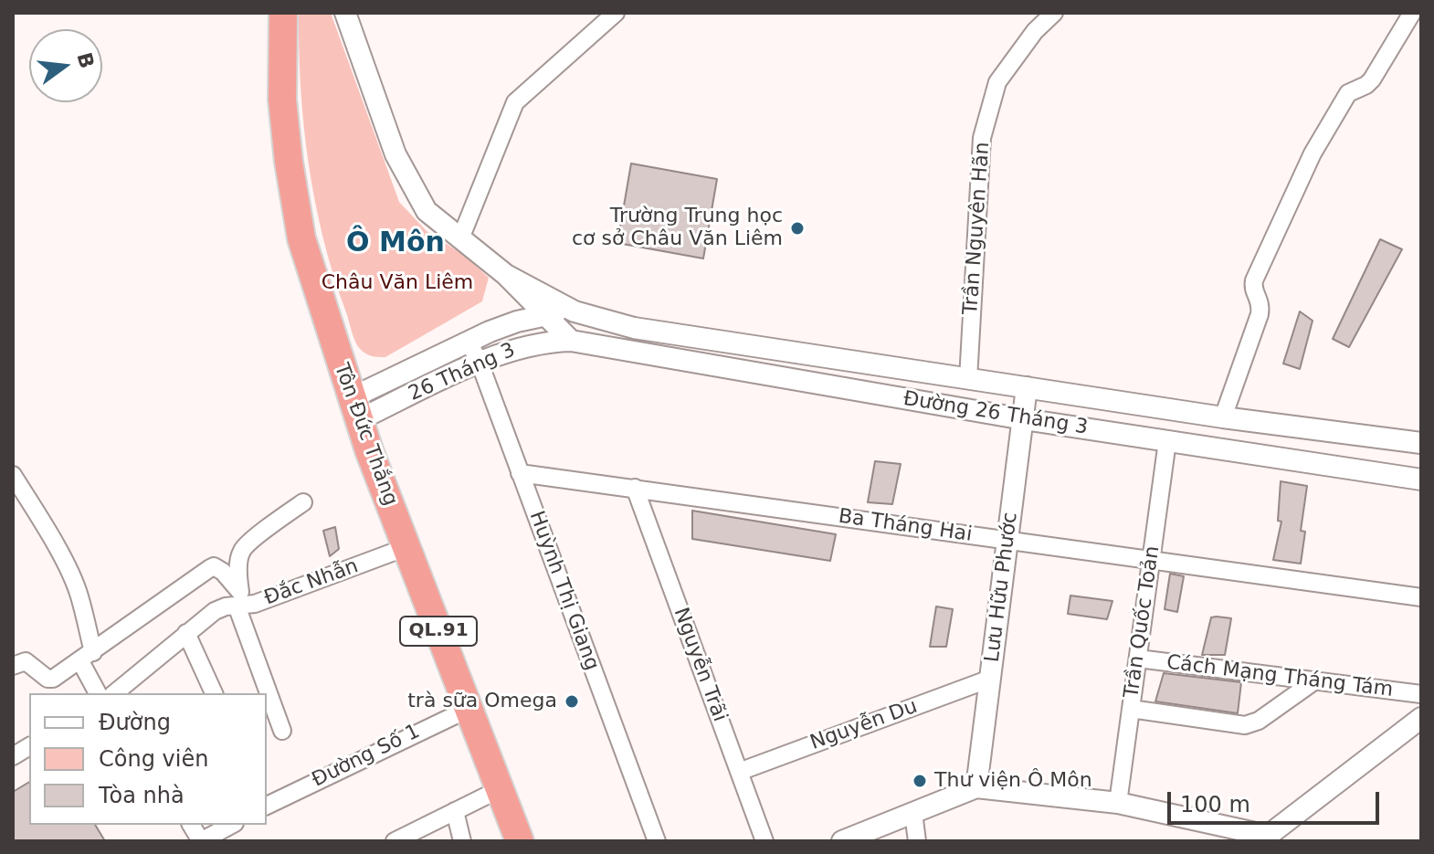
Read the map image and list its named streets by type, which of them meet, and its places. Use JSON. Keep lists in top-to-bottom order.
{
  "streets": {
    "highway": ["Tôn Đức Thắng", "QL.91"],
    "street": [
      "Trần Nguyên Hãn",
      "26 Tháng 3",
      "Đường 26 Tháng 3",
      "Ba Tháng Hai",
      "Đắc Nhẫn",
      "Lưu Hữu Phước",
      "Huỳnh Thị Giang",
      "Trần Quốc Toản",
      "Nguyễn Trãi",
      "Cách Mạng Tháng Tám",
      "Nguyễn Du",
      "Đường Số 1"
    ]
  },
  "crossings": [
    ["Trần Nguyên Hãn", "Đường 26 Tháng 3"],
    ["26 Tháng 3", "Đường 26 Tháng 3"],
    ["26 Tháng 3", "Tôn Đức Thắng"],
    ["26 Tháng 3", "Huỳnh Thị Giang"],
    ["Đường 26 Tháng 3", "Lưu Hữu Phước"],
    ["Đường 26 Tháng 3", "Trần Quốc Toản"],
    ["Tôn Đức Thắng", "Đắc Nhẫn"],
    ["Tôn Đức Thắng", "Đường Số 1"],
    ["Ba Tháng Hai", "Lưu Hữu Phước"],
    ["Ba Tháng Hai", "Huỳnh Thị Giang"],
    ["Ba Tháng Hai", "Trần Quốc Toản"],
    ["Ba Tháng Hai", "Nguyễn Trãi"],
    ["Lưu Hữu Phước", "Nguyễn Du"],
    ["Trần Quốc Toản", "Cách Mạng Tháng Tám"],
    ["Nguyễn Trãi", "Nguyễn Du"]
  ],
  "districts": ["Ô Môn"],
  "parks": ["Châu Văn Liêm"],
  "places": ["Trường Trung học cơ sở Châu Văn Liêm", "trà sữa Omega", "Thư viện Ô Môn"],
  "legend": ["Đường", "Công viên", "Tòa nhà"],
  "scale_bar": "100 m",
  "north": "right"
}
